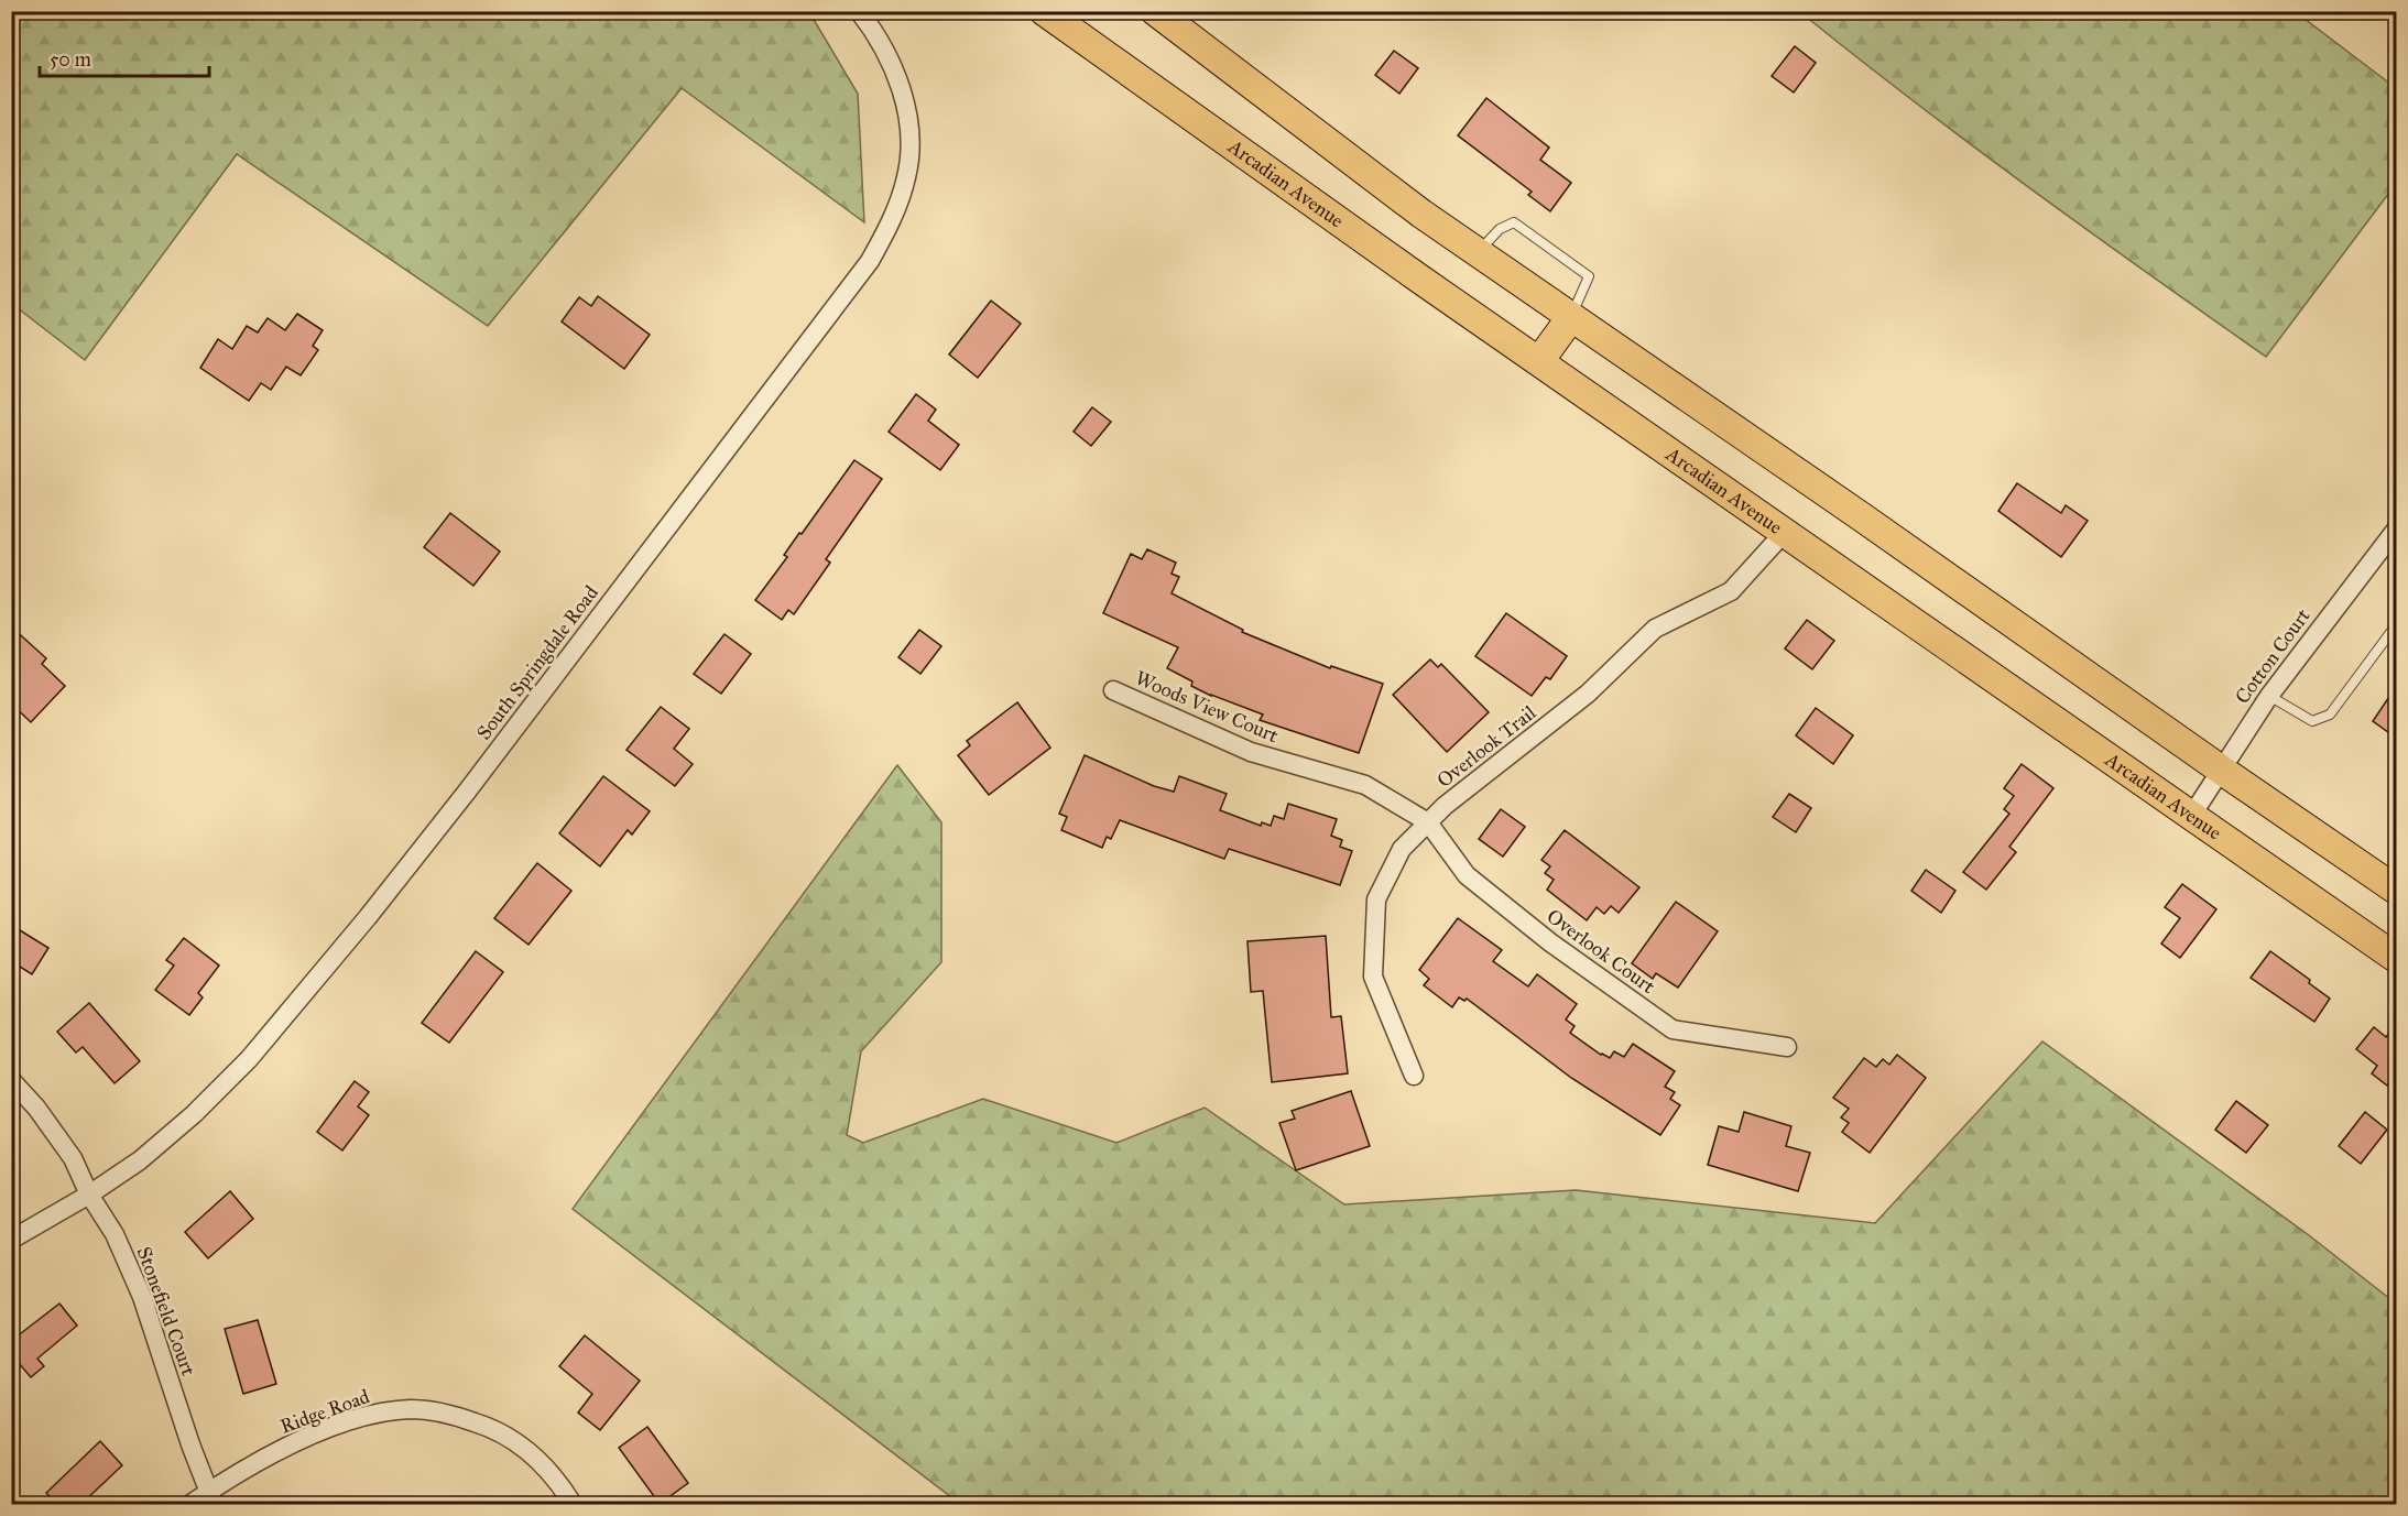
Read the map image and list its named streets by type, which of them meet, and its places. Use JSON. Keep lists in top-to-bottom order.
{
  "streets": {
    "main road": ["Arcadian Avenue"],
    "street": [
      "Cotton Court",
      "South Springdale Road",
      "Woods View Court",
      "Overlook Trail",
      "Overlook Court",
      "Stonefield Court",
      "Ridge Road"
    ]
  },
  "crossings": [
    ["Arcadian Avenue", "Cotton Court"],
    ["Arcadian Avenue", "Overlook Trail"],
    ["South Springdale Road", "Stonefield Court"],
    ["Woods View Court", "Overlook Trail"],
    ["Woods View Court", "Overlook Court"],
    ["Overlook Trail", "Overlook Court"],
    ["Stonefield Court", "Ridge Road"]
  ],
  "scale_bar": "50 m"
}
